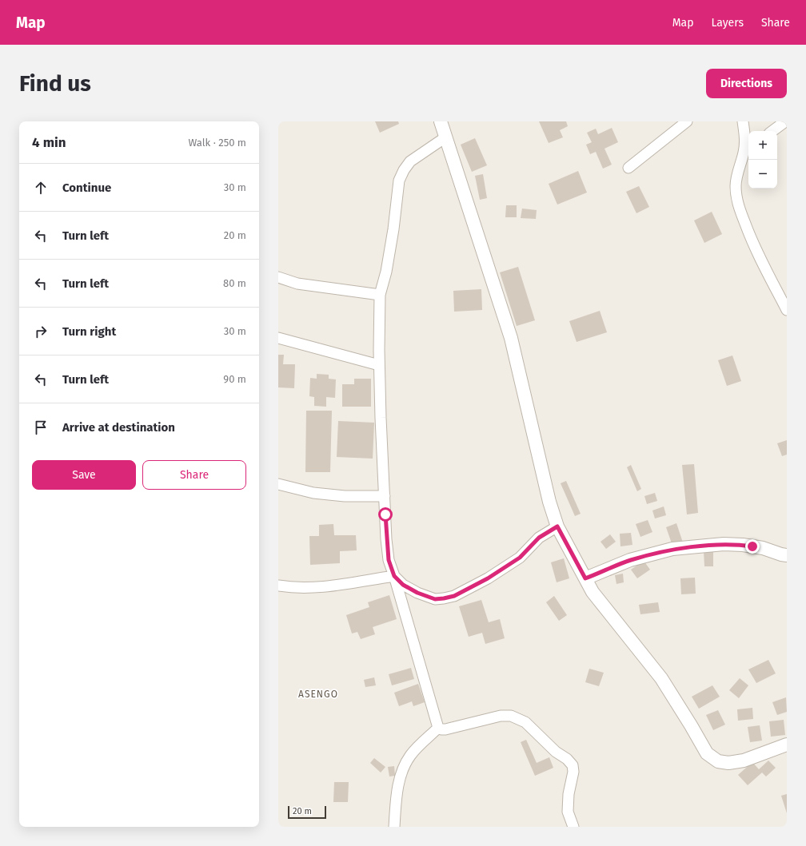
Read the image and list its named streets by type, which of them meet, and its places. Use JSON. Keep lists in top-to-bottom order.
{
  "districts": ["ASENGO"],
  "scale_bar": "20 m",
  "page": {
    "header": "Map",
    "nav": ["Map", "Layers", "Share"],
    "buttons": [
      "Directions",
      ["Save", "Share"]
    ],
    "title": "Find us",
    "heading": ["4 min", "Walk · 250 m"],
    "map_buttons": ["+", "−"],
    "list": [
      ["Continue", "30 m"],
      ["Turn left", "20 m"],
      ["Turn left", "80 m"],
      ["Turn right", "30 m"],
      ["Turn left", "90 m"],
      "Arrive at destination"
    ],
    "scale": "20 m"
  }
}
